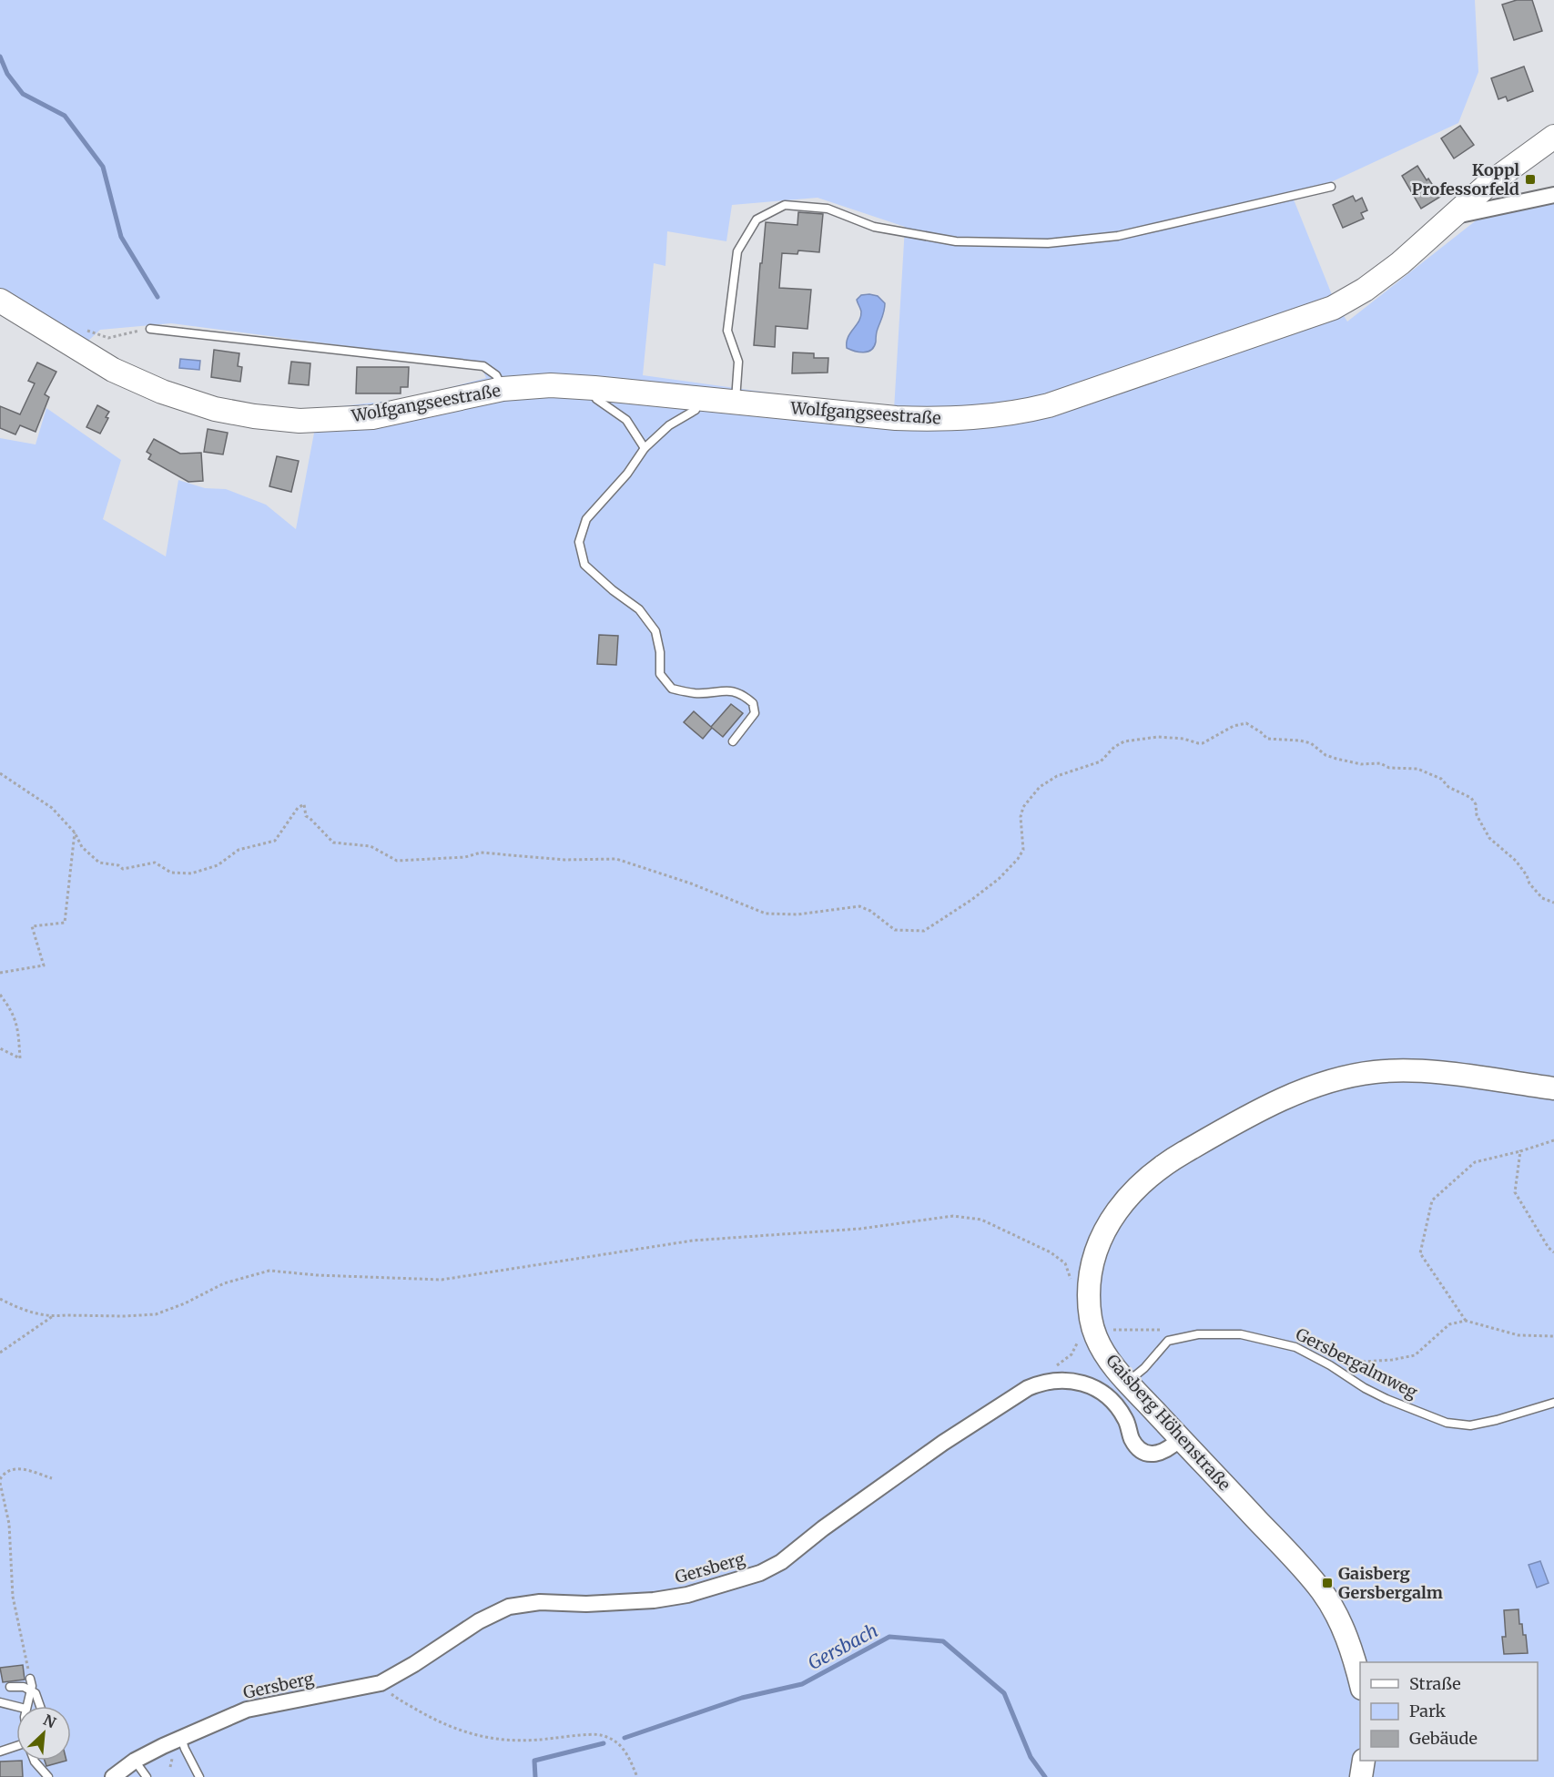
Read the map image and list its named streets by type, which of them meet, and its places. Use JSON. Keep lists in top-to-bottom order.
{
  "streets": {
    "main road": ["Wolfgangseestraße", "Gaisberg Höhenstraße"],
    "street": ["Gersberg"],
    "lane": ["Gersbergalmweg"]
  },
  "crossings": [
    ["Gersbergalmweg", "Gaisberg Höhenstraße"],
    ["Gaisberg Höhenstraße", "Gersberg"]
  ],
  "water": ["Gersbach"],
  "places": {
    "transit": ["Koppl Professorfeld", "Gaisberg Gersbergalm"]
  },
  "legend": ["Straße", "Park", "Gebäude"],
  "north": "top right"
}
